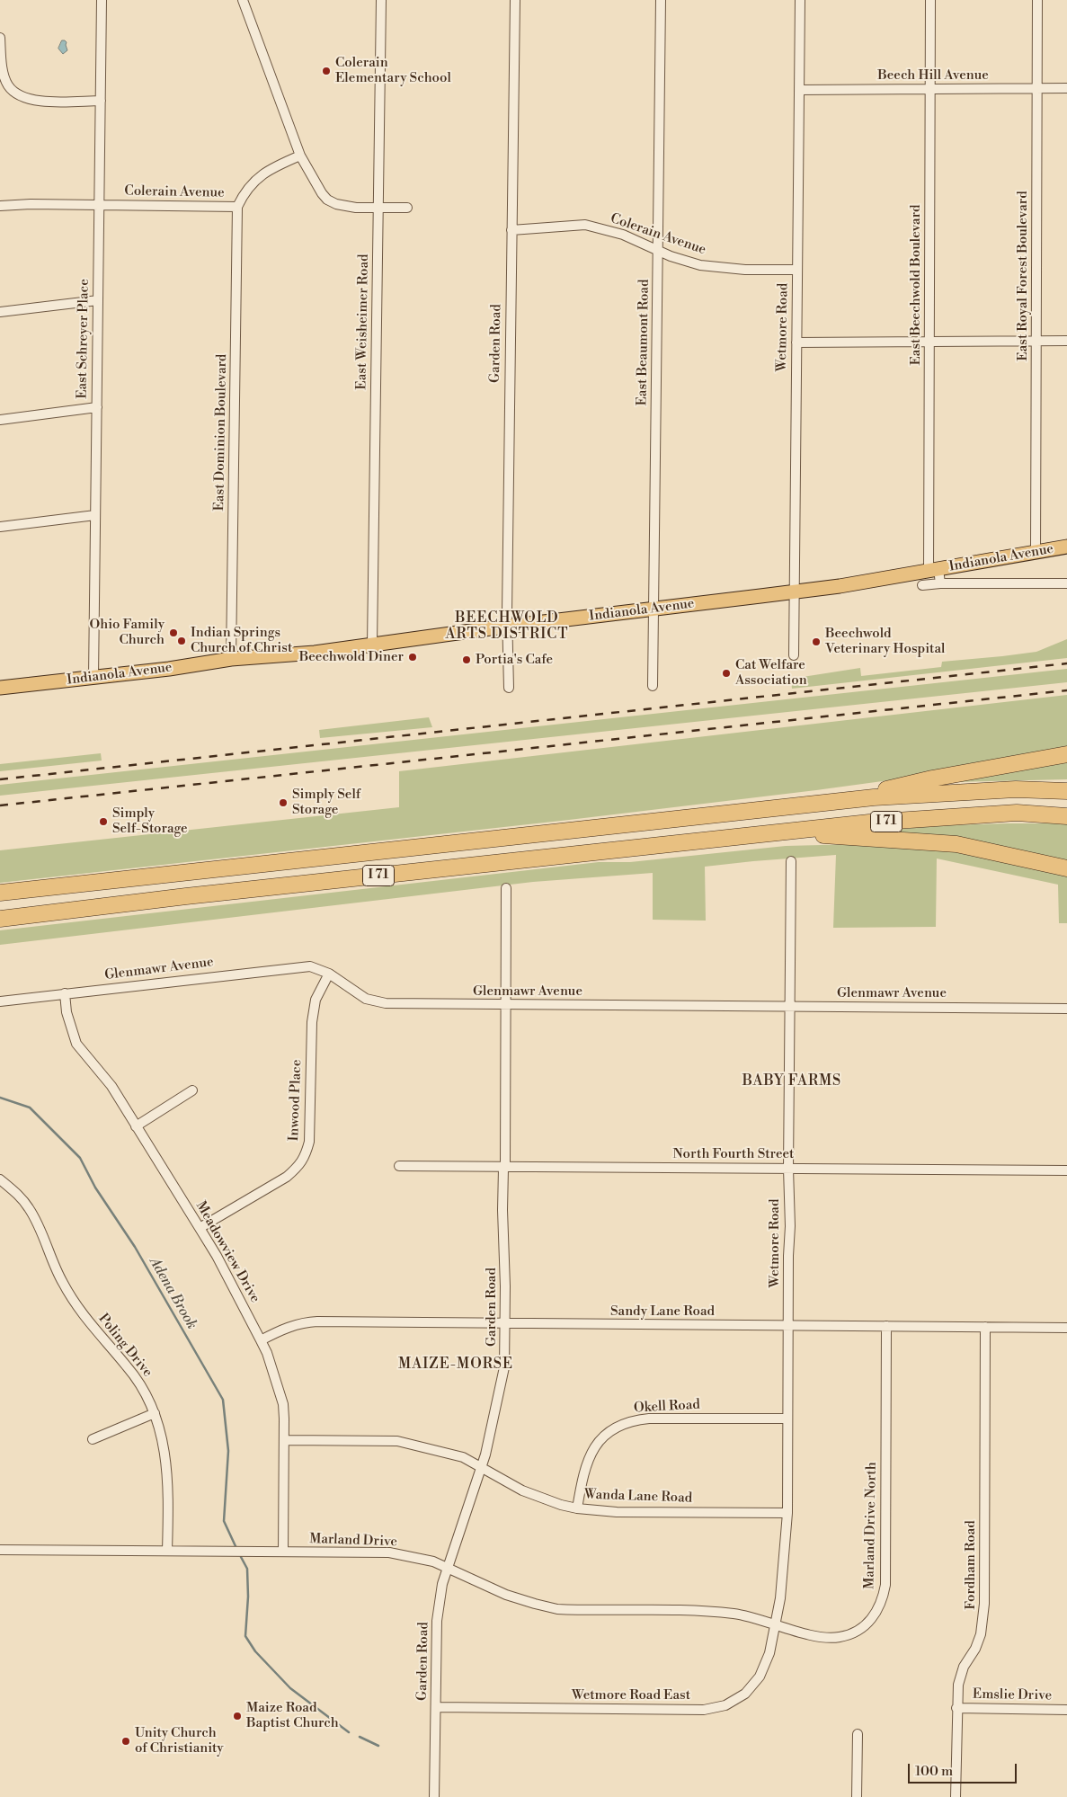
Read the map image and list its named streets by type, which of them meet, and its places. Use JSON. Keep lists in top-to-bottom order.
{
  "streets": {
    "highway": ["I 71"],
    "main road": ["Indianola Avenue"],
    "street": [
      "Beech Hill Avenue",
      "Colerain Avenue",
      "East Royal Forest Boulevard",
      "East Beechwold Boulevard",
      "East Weisheimer Road",
      "Wetmore Road",
      "East Schreyer Place",
      "East Beaumont Road",
      "Garden Road",
      "East Dominion Boulevard",
      "Glenmawr Avenue",
      "Inwood Place",
      "North Fourth Street",
      "Meadowview Drive",
      "Sandy Lane Road",
      "Poling Drive",
      "Okell Road",
      "Wanda Lane Road",
      "Marland Drive North",
      "Marland Drive",
      "Fordham Road",
      "Wetmore Road East",
      "Emslie Drive"
    ]
  },
  "crossings": [
    ["Beech Hill Avenue", "East Royal Forest Boulevard"],
    ["Beech Hill Avenue", "East Beechwold Boulevard"],
    ["Beech Hill Avenue", "Wetmore Road"],
    ["Colerain Avenue", "Wetmore Road"],
    ["Colerain Avenue", "East Schreyer Place"],
    ["Colerain Avenue", "East Beaumont Road"],
    ["Colerain Avenue", "Garden Road"],
    ["Colerain Avenue", "East Dominion Boulevard"],
    ["East Royal Forest Boulevard", "Indianola Avenue"],
    ["East Beechwold Boulevard", "Indianola Avenue"],
    ["East Weisheimer Road", "Indianola Avenue"],
    ["Wetmore Road", "Indianola Avenue"],
    ["Wetmore Road", "Glenmawr Avenue"],
    ["Wetmore Road", "North Fourth Street"],
    ["Wetmore Road", "Sandy Lane Road"],
    ["Wetmore Road", "Okell Road"],
    ["Wetmore Road", "Wanda Lane Road"],
    ["Wetmore Road", "Marland Drive North"],
    ["Wetmore Road", "Marland Drive"],
    ["Wetmore Road", "Wetmore Road East"],
    ["East Schreyer Place", "Indianola Avenue"],
    ["East Beaumont Road", "Indianola Avenue"],
    ["Garden Road", "Indianola Avenue"],
    ["Garden Road", "Glenmawr Avenue"],
    ["Garden Road", "North Fourth Street"],
    ["Garden Road", "Sandy Lane Road"],
    ["Garden Road", "Wanda Lane Road"],
    ["Garden Road", "Marland Drive"],
    ["Garden Road", "Wetmore Road East"],
    ["East Dominion Boulevard", "Indianola Avenue"],
    ["Glenmawr Avenue", "Inwood Place"],
    ["Glenmawr Avenue", "Meadowview Drive"],
    ["Inwood Place", "Meadowview Drive"],
    ["Meadowview Drive", "Sandy Lane Road"],
    ["Meadowview Drive", "Wanda Lane Road"],
    ["Meadowview Drive", "Marland Drive"],
    ["Sandy Lane Road", "Marland Drive North"],
    ["Sandy Lane Road", "Fordham Road"],
    ["Poling Drive", "Marland Drive"],
    ["Okell Road", "Wanda Lane Road"],
    ["Marland Drive North", "Marland Drive"],
    ["Marland Drive North", "Wetmore Road East"],
    ["Marland Drive", "Wetmore Road East"],
    ["Fordham Road", "Emslie Drive"]
  ],
  "districts": ["BEECHWOLD ARTS DISTRICT", "BABY FARMS", "MAIZE-MORSE"],
  "water": ["Adena Brook"],
  "places": [
    "Colerain Elementary School",
    "Ohio Family Church",
    "Indian Springs Church of Christ",
    "Beechwold Veterinary Hospital",
    "Beechwold Diner",
    "Portia's Cafe",
    "Cat Welfare Association",
    "Simply Self Storage",
    "Simply Self-Storage",
    "Maize Road Baptist Church",
    "Unity Church of Christianity"
  ],
  "scale_bar": "100 m"
}
